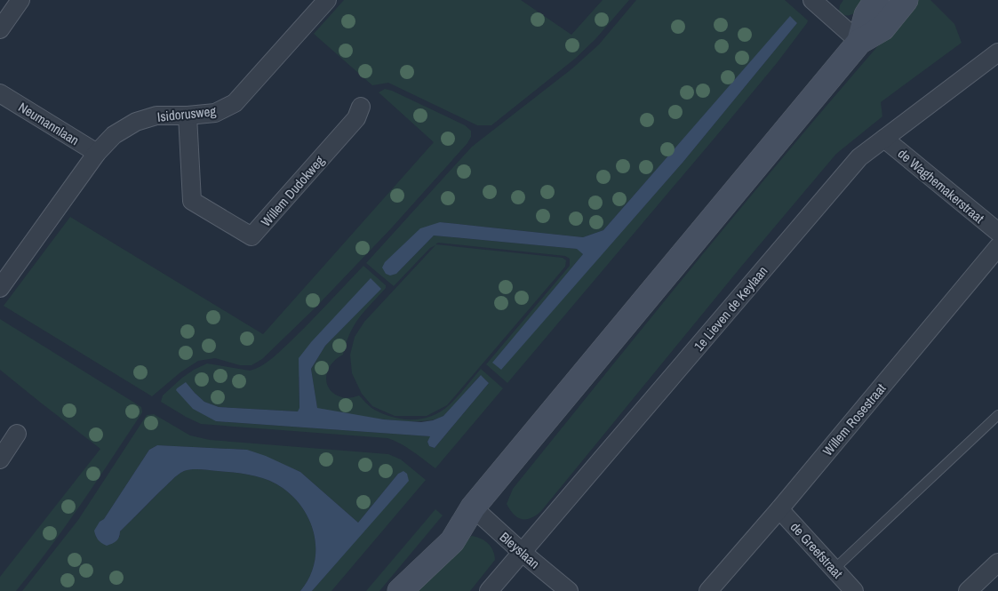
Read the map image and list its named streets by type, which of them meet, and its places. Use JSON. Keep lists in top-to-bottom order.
{
  "streets": {
    "street": [
      "Isidorusweg",
      "Neumannlaan",
      "de Waghemakerstraat",
      "Willem Dudokweg",
      "1e Lieven de Keylaan",
      "Willem Rosestraat",
      "Bleyslaan",
      "de Greefstraat"
    ]
  },
  "crossings": [
    ["Isidorusweg", "Neumannlaan"],
    ["Isidorusweg", "Willem Dudokweg"],
    ["de Waghemakerstraat", "1e Lieven de Keylaan"],
    ["1e Lieven de Keylaan", "Bleyslaan"],
    ["Willem Rosestraat", "de Greefstraat"]
  ]
}
